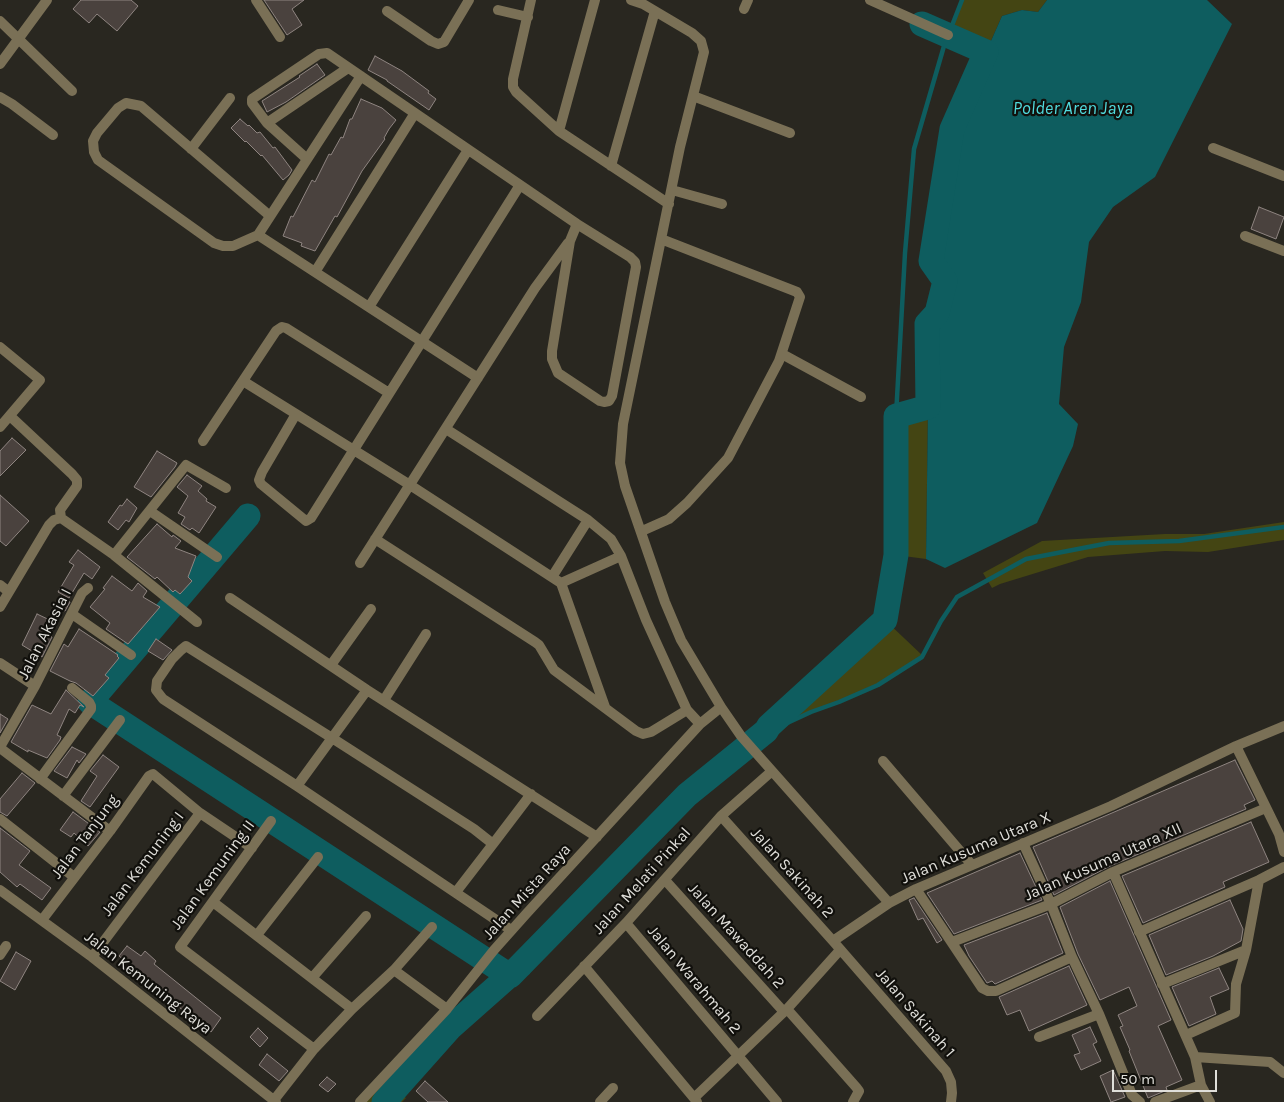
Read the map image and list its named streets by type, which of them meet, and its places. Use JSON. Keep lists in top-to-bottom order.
{
  "streets": {
    "street": [
      "Jalan Akasia I",
      "Jalan Tanjung",
      "Jalan Kusuma Utara X",
      "Jalan Kusuma Utara XII",
      "Jalan Kemuning I",
      "Jalan Sakinah 2",
      "Jalan Kemuning II",
      "Jalan Melati Pinkal",
      "Jalan Mista Raya",
      "Jalan Mawaddah 2",
      "Jalan Warahmah 2",
      "Jalan Kemuning Raya",
      "Jalan Sakinah 1"
    ]
  },
  "crossings": [
    ["Jalan Tanjung", "Jalan Kemuning I"],
    ["Jalan Tanjung", "Jalan Kemuning Raya"],
    ["Jalan Kusuma Utara X", "Jalan Melati Pinkal"],
    ["Jalan Kusuma Utara X", "Jalan Mista Raya"],
    ["Jalan Kemuning I", "Jalan Kemuning Raya"],
    ["Jalan Sakinah 2", "Jalan Melati Pinkal"],
    ["Jalan Sakinah 2", "Jalan Sakinah 1"],
    ["Jalan Melati Pinkal", "Jalan Mawaddah 2"],
    ["Jalan Melati Pinkal", "Jalan Warahmah 2"]
  ],
  "water": ["Polder Aren Jaya"],
  "scale_bar": "50 m"
}
